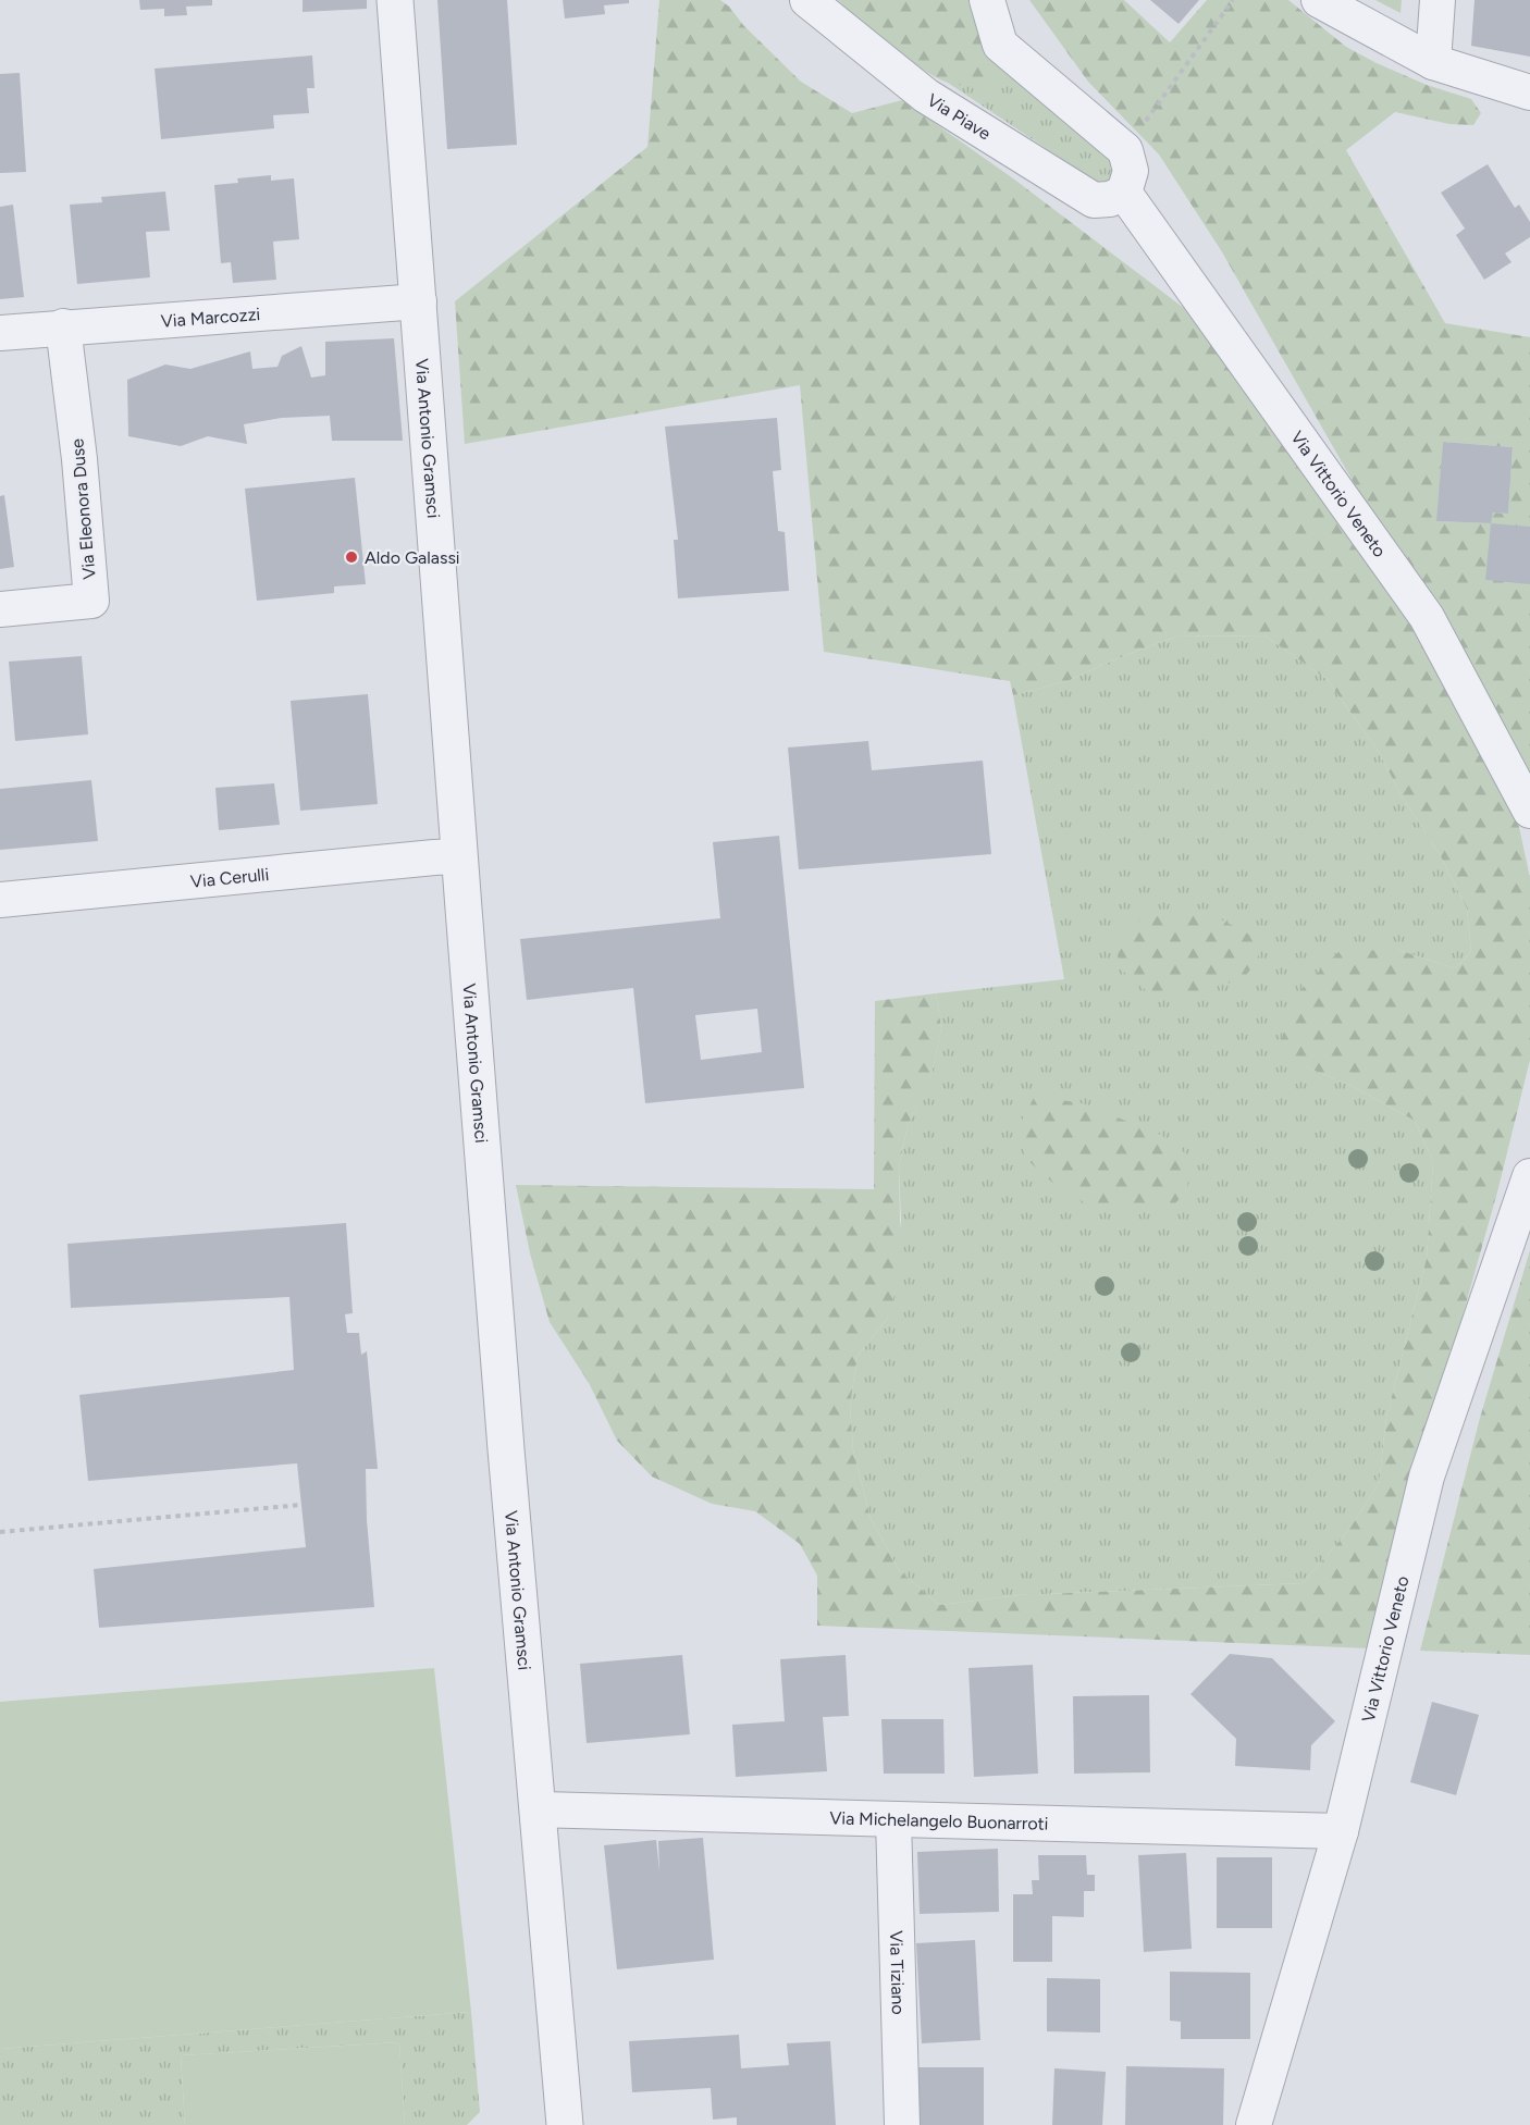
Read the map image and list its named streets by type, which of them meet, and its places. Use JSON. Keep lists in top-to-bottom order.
{
  "streets": {
    "street": [
      "Via Piave",
      "Via Marcozzi",
      "Via Antonio Gramsci",
      "Via Vittorio Veneto",
      "Via Eleonora Duse",
      "Via Cerulli",
      "Via Michelangelo Buonarroti",
      "Via Tiziano"
    ]
  },
  "crossings": [
    ["Via Piave", "Via Vittorio Veneto"],
    ["Via Marcozzi", "Via Antonio Gramsci"],
    ["Via Marcozzi", "Via Eleonora Duse"],
    ["Via Antonio Gramsci", "Via Cerulli"],
    ["Via Antonio Gramsci", "Via Michelangelo Buonarroti"],
    ["Via Vittorio Veneto", "Via Michelangelo Buonarroti"],
    ["Via Michelangelo Buonarroti", "Via Tiziano"]
  ],
  "places": ["Aldo Galassi"]
}
